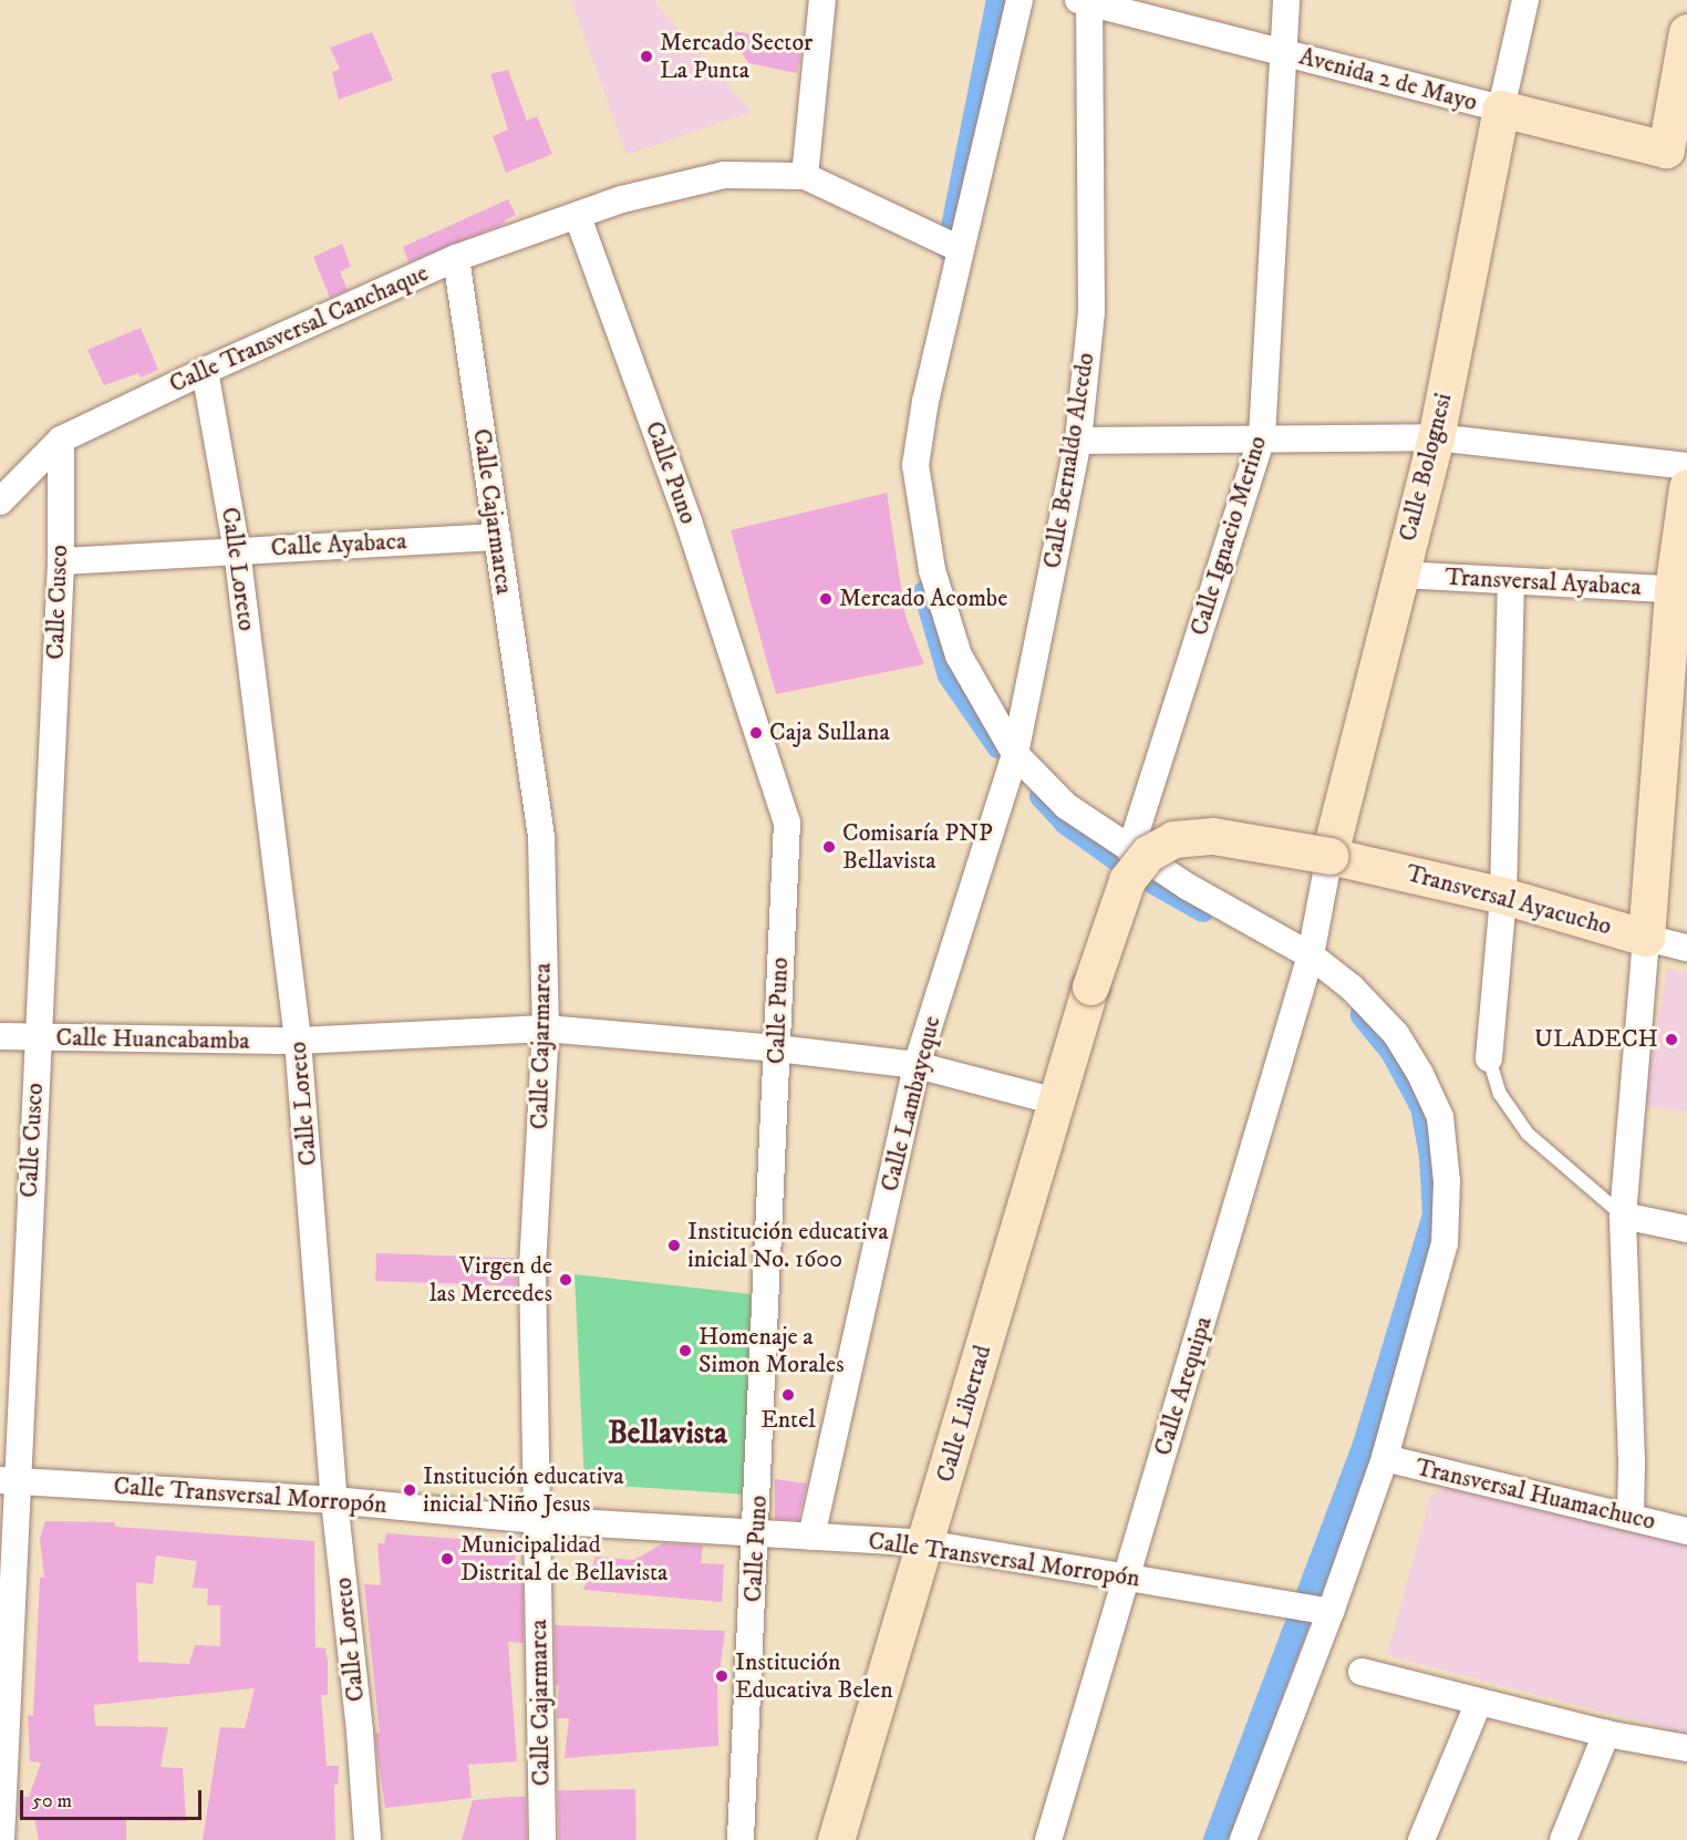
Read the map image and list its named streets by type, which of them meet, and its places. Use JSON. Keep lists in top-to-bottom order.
{
  "streets": {
    "main road": [
      "Avenida 2 de Mayo",
      "Calle Bolognesi",
      "Transversal Ayacucho",
      "Calle Libertad"
    ],
    "street": [
      "Calle Transversal Canchaque",
      "Calle Bernaldo Alcedo",
      "Calle Puno",
      "Calle Cajarmarca",
      "Calle Ignacio Merino",
      "Calle Ayabaca",
      "Calle Loreto",
      "Transversal Ayabaca",
      "Calle Cusco",
      "Calle Huancabamba",
      "Calle Lambayeque",
      "Calle Arequipa",
      "Transversal Huamachuco",
      "Calle Transversal Morropón"
    ]
  },
  "crossings": [
    ["Avenida 2 de Mayo", "Calle Bernaldo Alcedo"],
    ["Avenida 2 de Mayo", "Calle Bolognesi"],
    ["Avenida 2 de Mayo", "Calle Ignacio Merino"],
    ["Calle Transversal Canchaque", "Calle Puno"],
    ["Calle Transversal Canchaque", "Calle Cajarmarca"],
    ["Calle Transversal Canchaque", "Calle Loreto"],
    ["Calle Transversal Canchaque", "Calle Cusco"],
    ["Calle Bernaldo Alcedo", "Calle Lambayeque"],
    ["Calle Bolognesi", "Transversal Ayabaca"],
    ["Calle Bolognesi", "Transversal Ayacucho"],
    ["Calle Bolognesi", "Calle Arequipa"],
    ["Calle Puno", "Calle Huancabamba"],
    ["Calle Puno", "Calle Transversal Morropón"],
    ["Calle Cajarmarca", "Calle Ayabaca"],
    ["Calle Cajarmarca", "Calle Huancabamba"],
    ["Calle Cajarmarca", "Calle Transversal Morropón"],
    ["Calle Ayabaca", "Calle Loreto"],
    ["Calle Ayabaca", "Calle Cusco"],
    ["Calle Loreto", "Calle Huancabamba"],
    ["Calle Loreto", "Calle Transversal Morropón"],
    ["Calle Cusco", "Calle Huancabamba"],
    ["Calle Cusco", "Calle Transversal Morropón"],
    ["Transversal Ayacucho", "Calle Libertad"],
    ["Calle Huancabamba", "Calle Lambayeque"],
    ["Calle Huancabamba", "Calle Libertad"],
    ["Calle Lambayeque", "Calle Transversal Morropón"],
    ["Calle Arequipa", "Calle Transversal Morropón"],
    ["Calle Libertad", "Calle Transversal Morropón"]
  ],
  "districts": ["Bellavista"],
  "places": [
    "Mercado Sector La Punta",
    "Mercado Acombe",
    "Caja Sullana",
    "Comisaría PNP Bellavista",
    "ULADECH",
    "Institución educativa inicial No. 1600",
    "Virgen de las Mercedes",
    "Homenaje a Simon Morales",
    "Entel",
    "Institución educativa inicial Niño Jesus",
    "Municipalidad Distrital de Bellavista",
    "Institución Educativa Belen"
  ],
  "scale_bar": "50 m"
}
